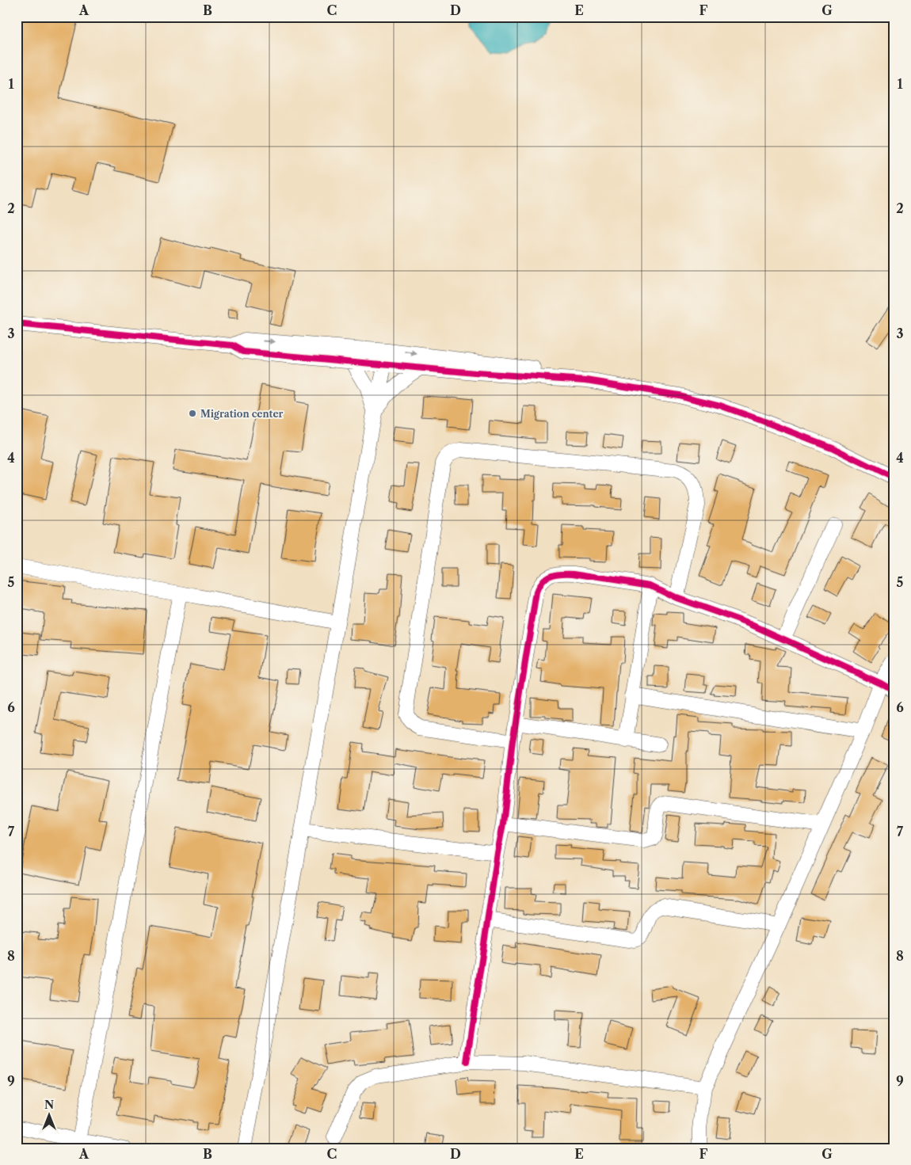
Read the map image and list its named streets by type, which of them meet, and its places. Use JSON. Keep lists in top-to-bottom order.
{
  "places": ["Migration center"],
  "north": "top",
  "grid": {
    "columns": [
      "A",
      "B",
      "C",
      "D",
      "E",
      "F",
      "G"
    ],
    "rows": [
      "1",
      "2",
      "3",
      "4",
      "5",
      "6",
      "7",
      "8",
      "9"
    ]
  }
}
